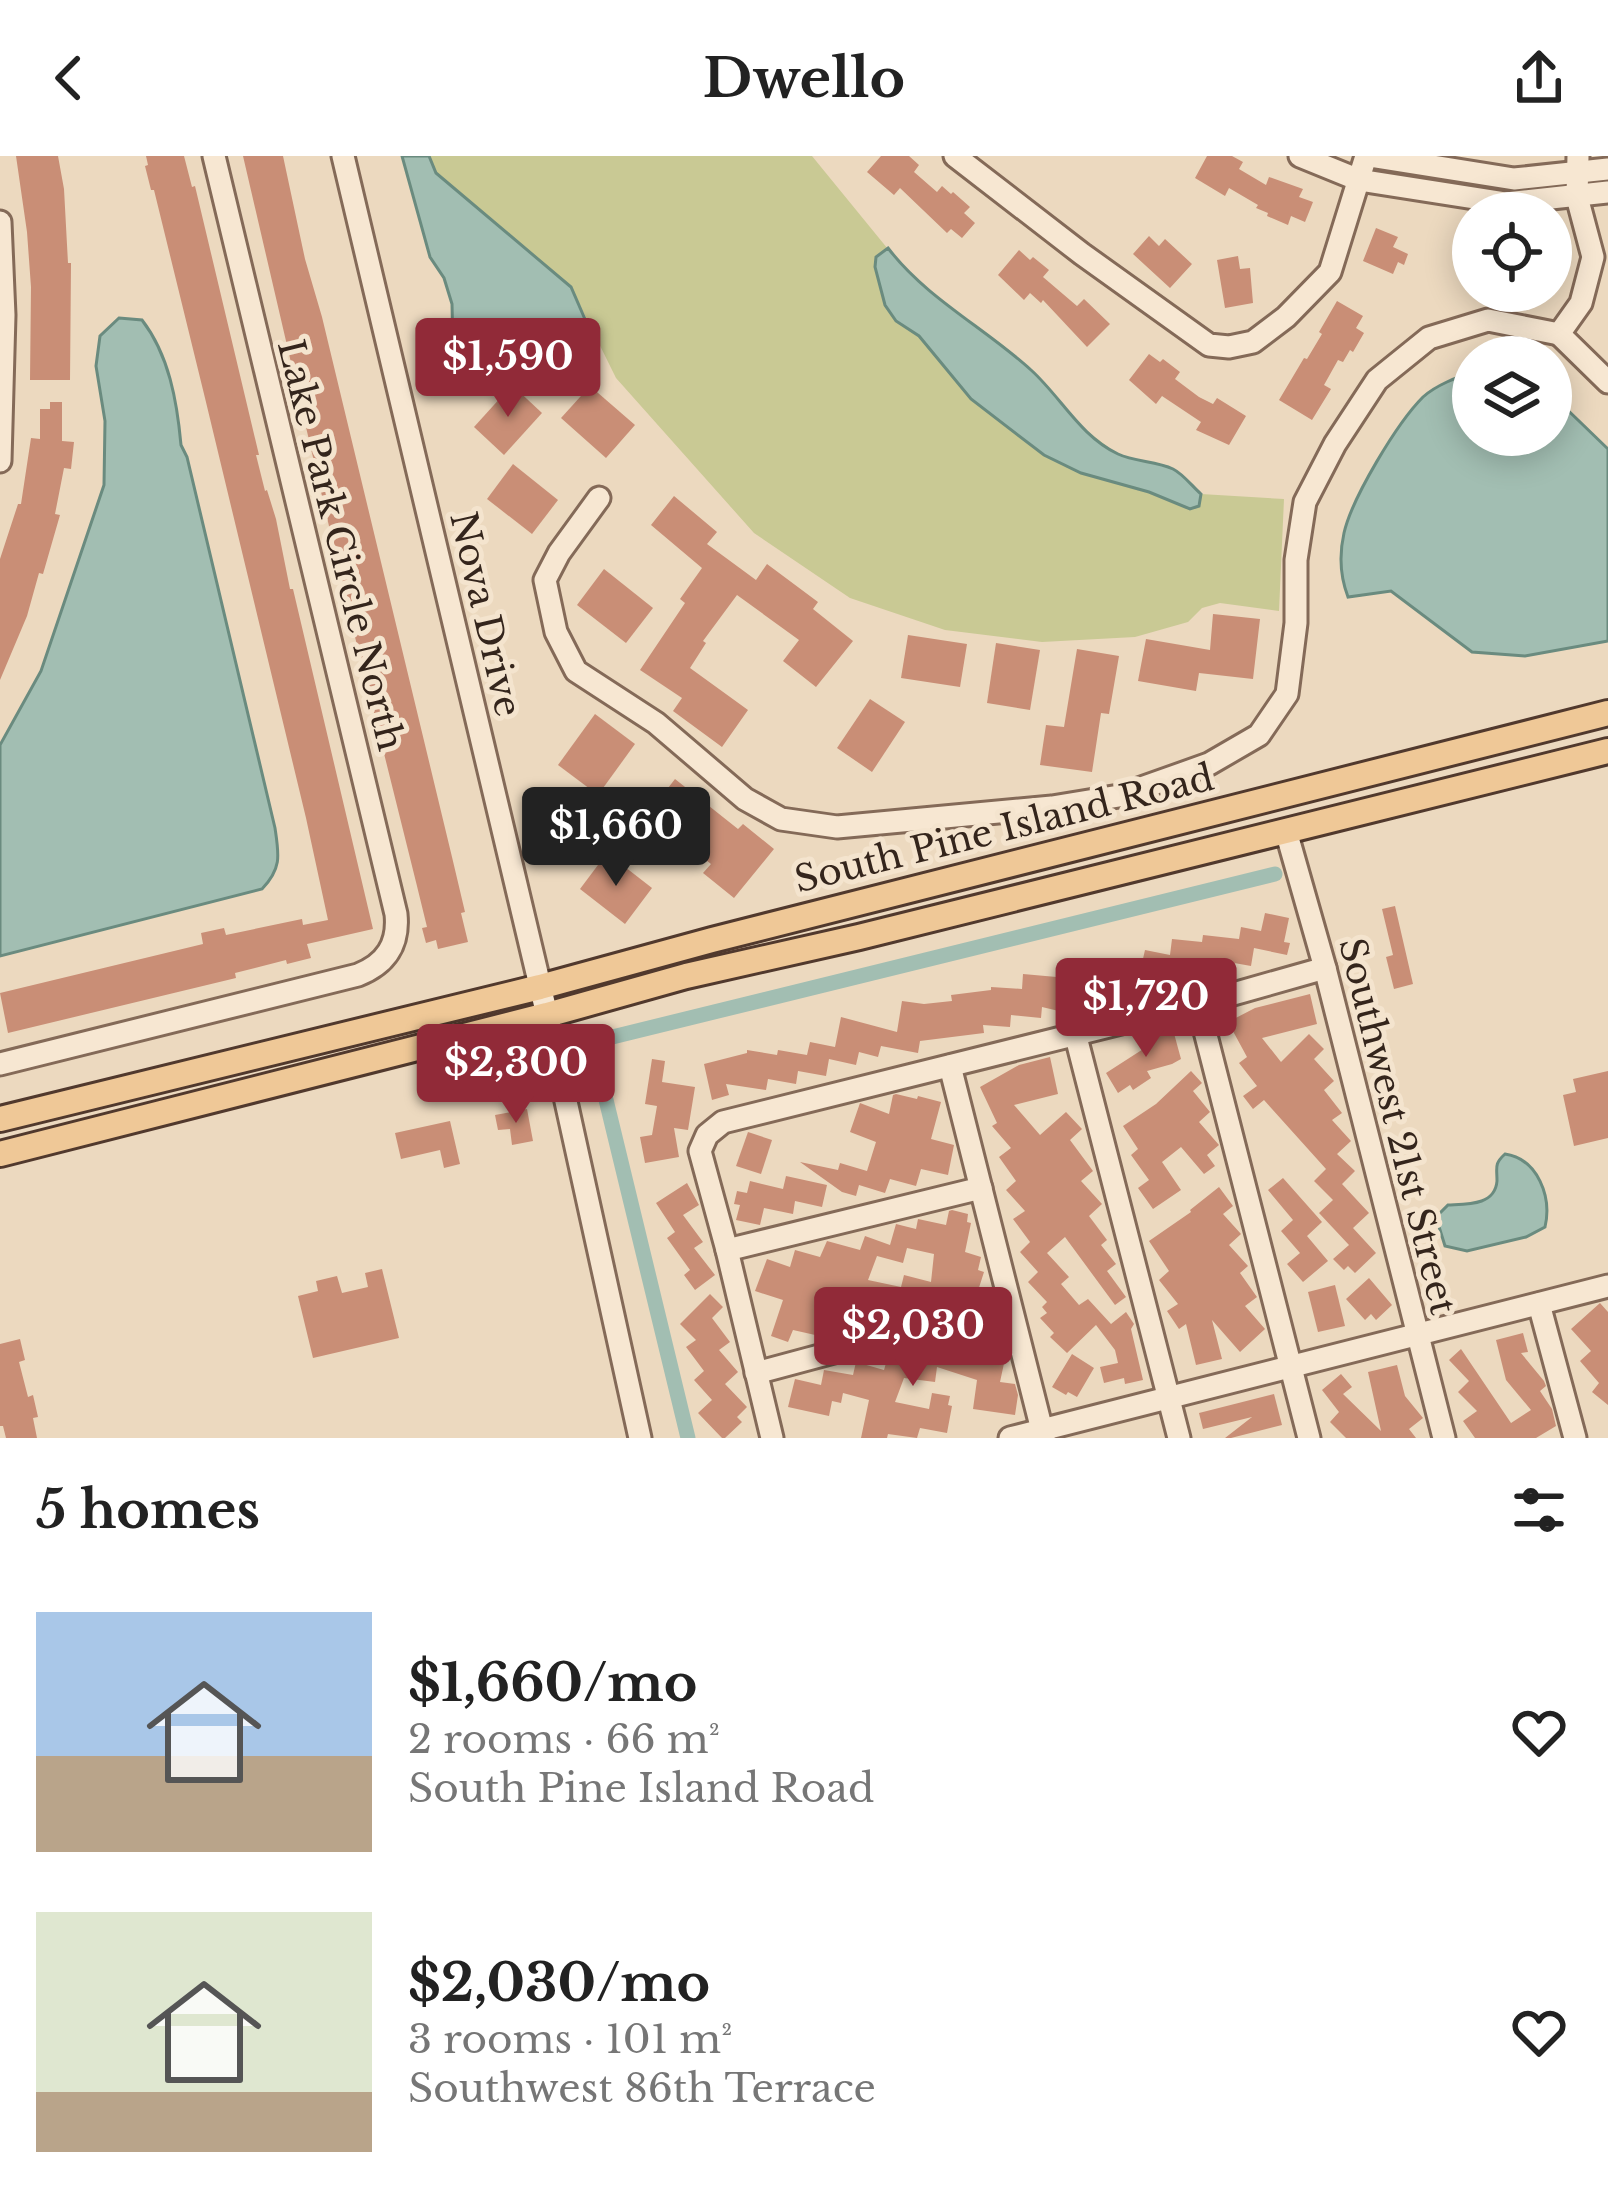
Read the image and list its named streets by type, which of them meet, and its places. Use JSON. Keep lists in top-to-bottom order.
{
  "streets": {
    "main road": ["South Pine Island Road"],
    "street": ["Lake Park Circle North", "Nova Drive", "Southwest 21st Street"]
  },
  "crossings": [
    ["Nova Drive", "South Pine Island Road"],
    ["South Pine Island Road", "Southwest 21st Street"]
  ],
  "page": {
    "header": "Dwello",
    "price": [
      "$1,590",
      "$1,660",
      "$1,720",
      "$2,300",
      "$2,030"
    ],
    "heading": "5 homes",
    "list": [
      {
        "name": "$1,660/mo",
        "note": "2 rooms · 66 m² · South Pine Island Road"
      },
      {
        "name": "$2,030/mo",
        "note": "3 rooms · 101 m² · Southwest 86th Terrace"
      }
    ]
  }
}
